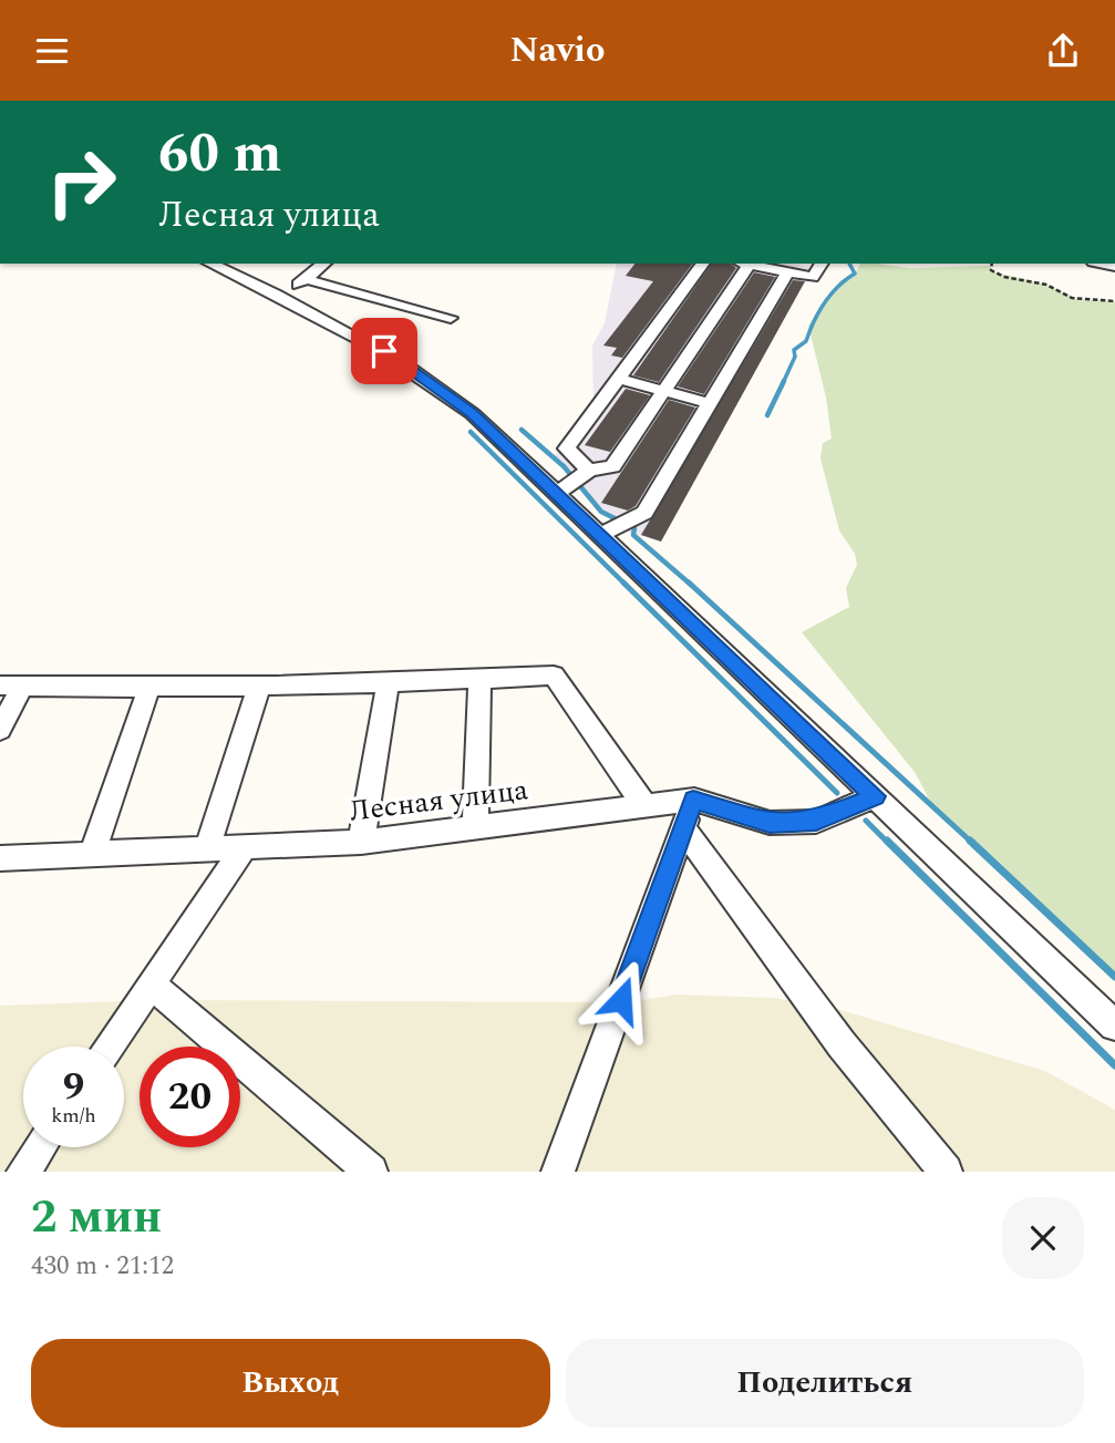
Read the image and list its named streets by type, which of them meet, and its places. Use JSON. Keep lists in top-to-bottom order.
{
  "streets": {
    "street": ["Лесная улица"]
  },
  "page": {
    "header": "Navio",
    "turn": ["60 m", "Лесная улица"],
    "speed": "9 km/h",
    "limit": "20",
    "heading": ["2 мин", "430 m · 21:12"],
    "buttons": ["Выход", "Поделиться"]
  }
}
